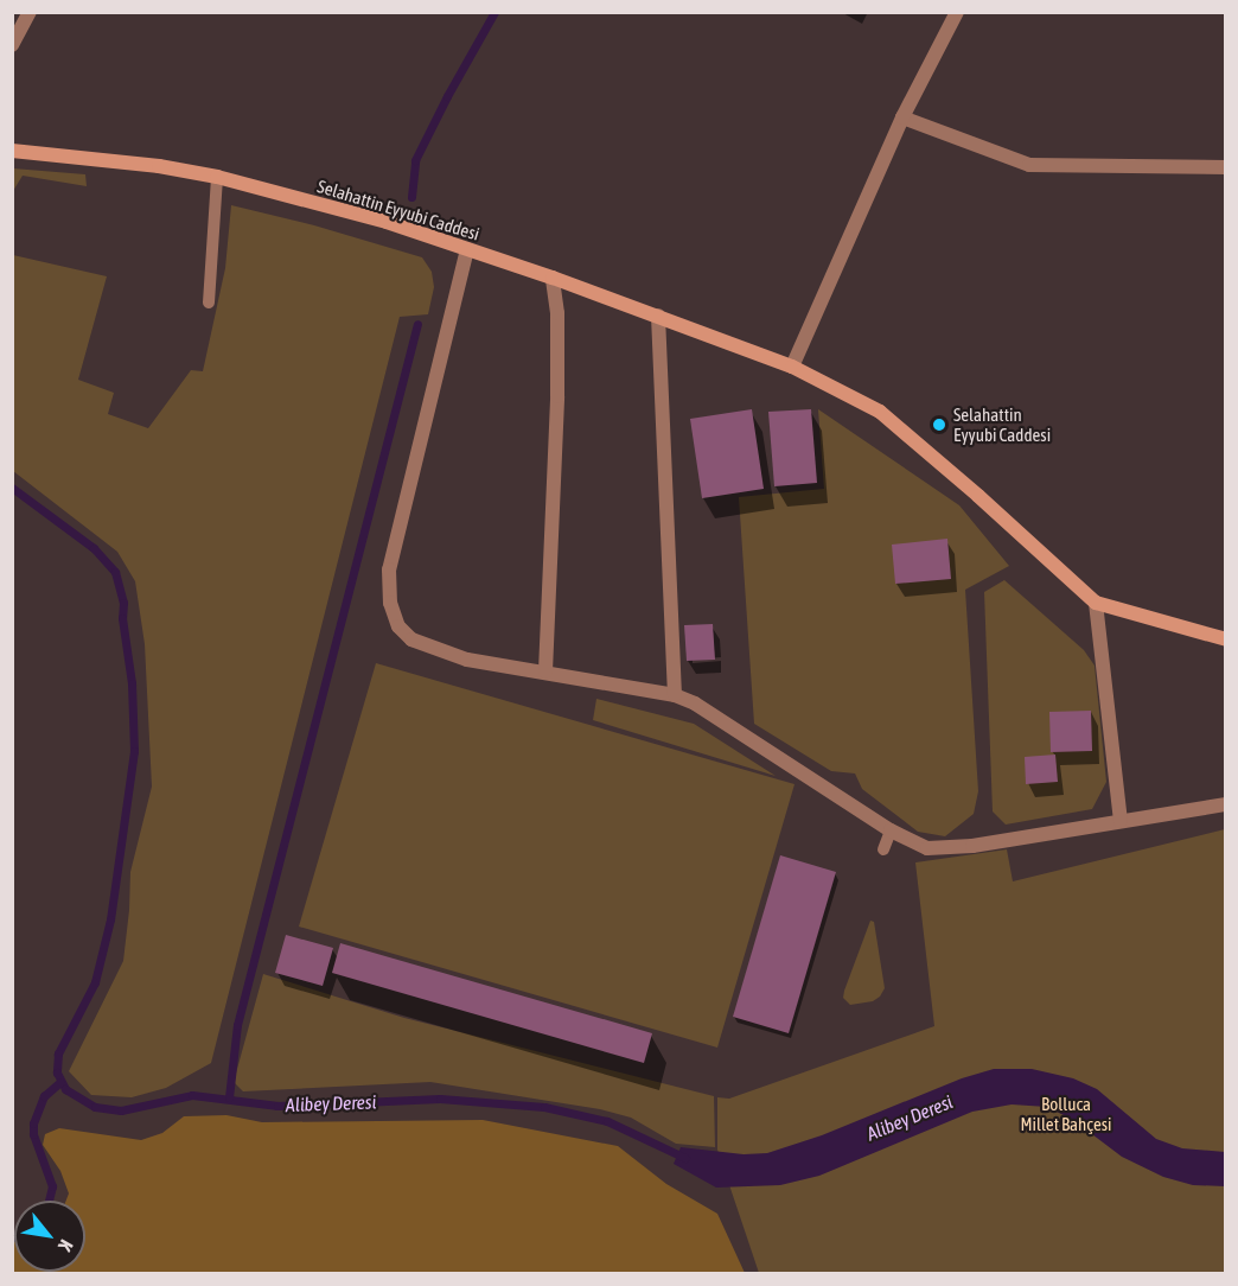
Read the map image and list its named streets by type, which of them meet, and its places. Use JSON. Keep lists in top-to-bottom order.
{
  "streets": {
    "street": ["Selahattin Eyyubi Caddesi"]
  },
  "water": ["Alibey Deresi"],
  "parks": ["Bolluca Millet Bahçesi"],
  "places": ["Selahattin Eyyubi Caddesi"],
  "north": "bottom right"
}
